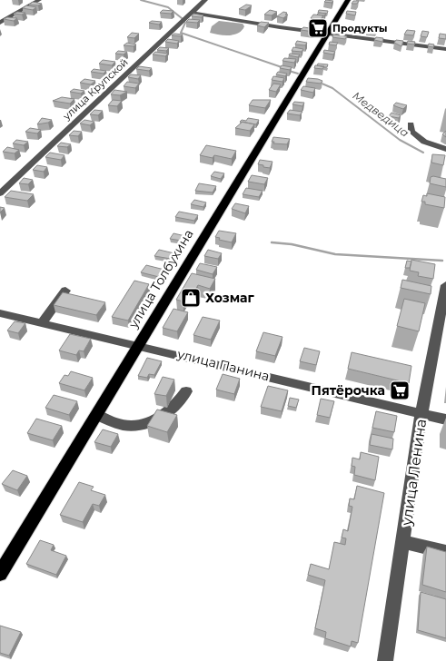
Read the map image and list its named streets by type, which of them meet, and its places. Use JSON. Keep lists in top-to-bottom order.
{
  "streets": {
    "main road": ["улица Толбухина"],
    "street": ["улица Крупской", "улица Панина", "улица Ленина"]
  },
  "crossings": [
    ["улица Толбухина", "улица Панина"],
    ["улица Панина", "улица Ленина"]
  ],
  "water": ["Медведица"],
  "places": {
    "supermarket": ["Продукты", "Пятёрочка"],
    "shop": ["Хозмаг"]
  }
}
